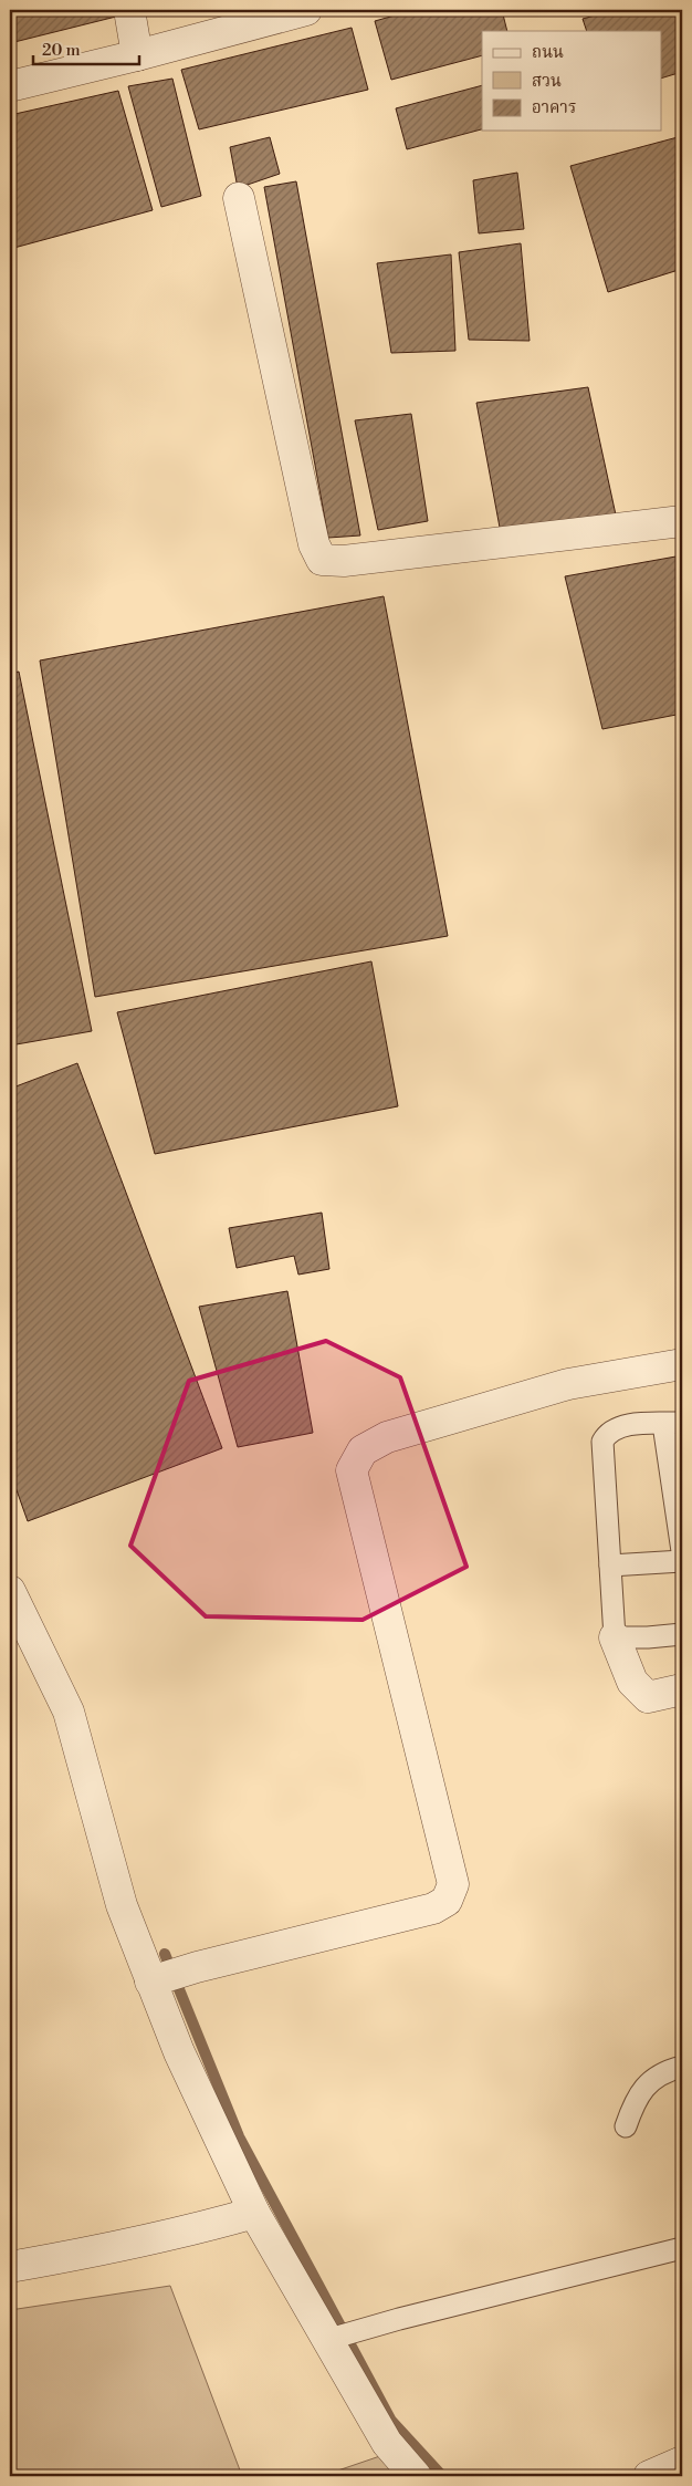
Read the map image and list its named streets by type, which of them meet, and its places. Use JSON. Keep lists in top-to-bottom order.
{
  "legend": ["ถนน", "สวน", "อาคาร"],
  "scale_bar": "20 m"
}
